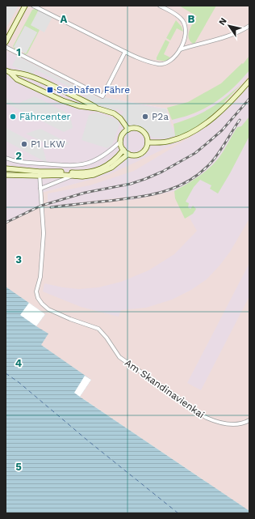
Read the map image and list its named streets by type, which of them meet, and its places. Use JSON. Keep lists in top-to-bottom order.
{
  "streets": {
    "street": ["Am Skandinavienkai"]
  },
  "places": {
    "transit": ["Seehafen Fähre"],
    "other": ["Fährcenter", "P2a", "P1 LKW"]
  },
  "north": "top left",
  "grid": {
    "columns": ["A", "B"],
    "rows": [
      "1",
      "2",
      "3",
      "4",
      "5"
    ]
  }
}
